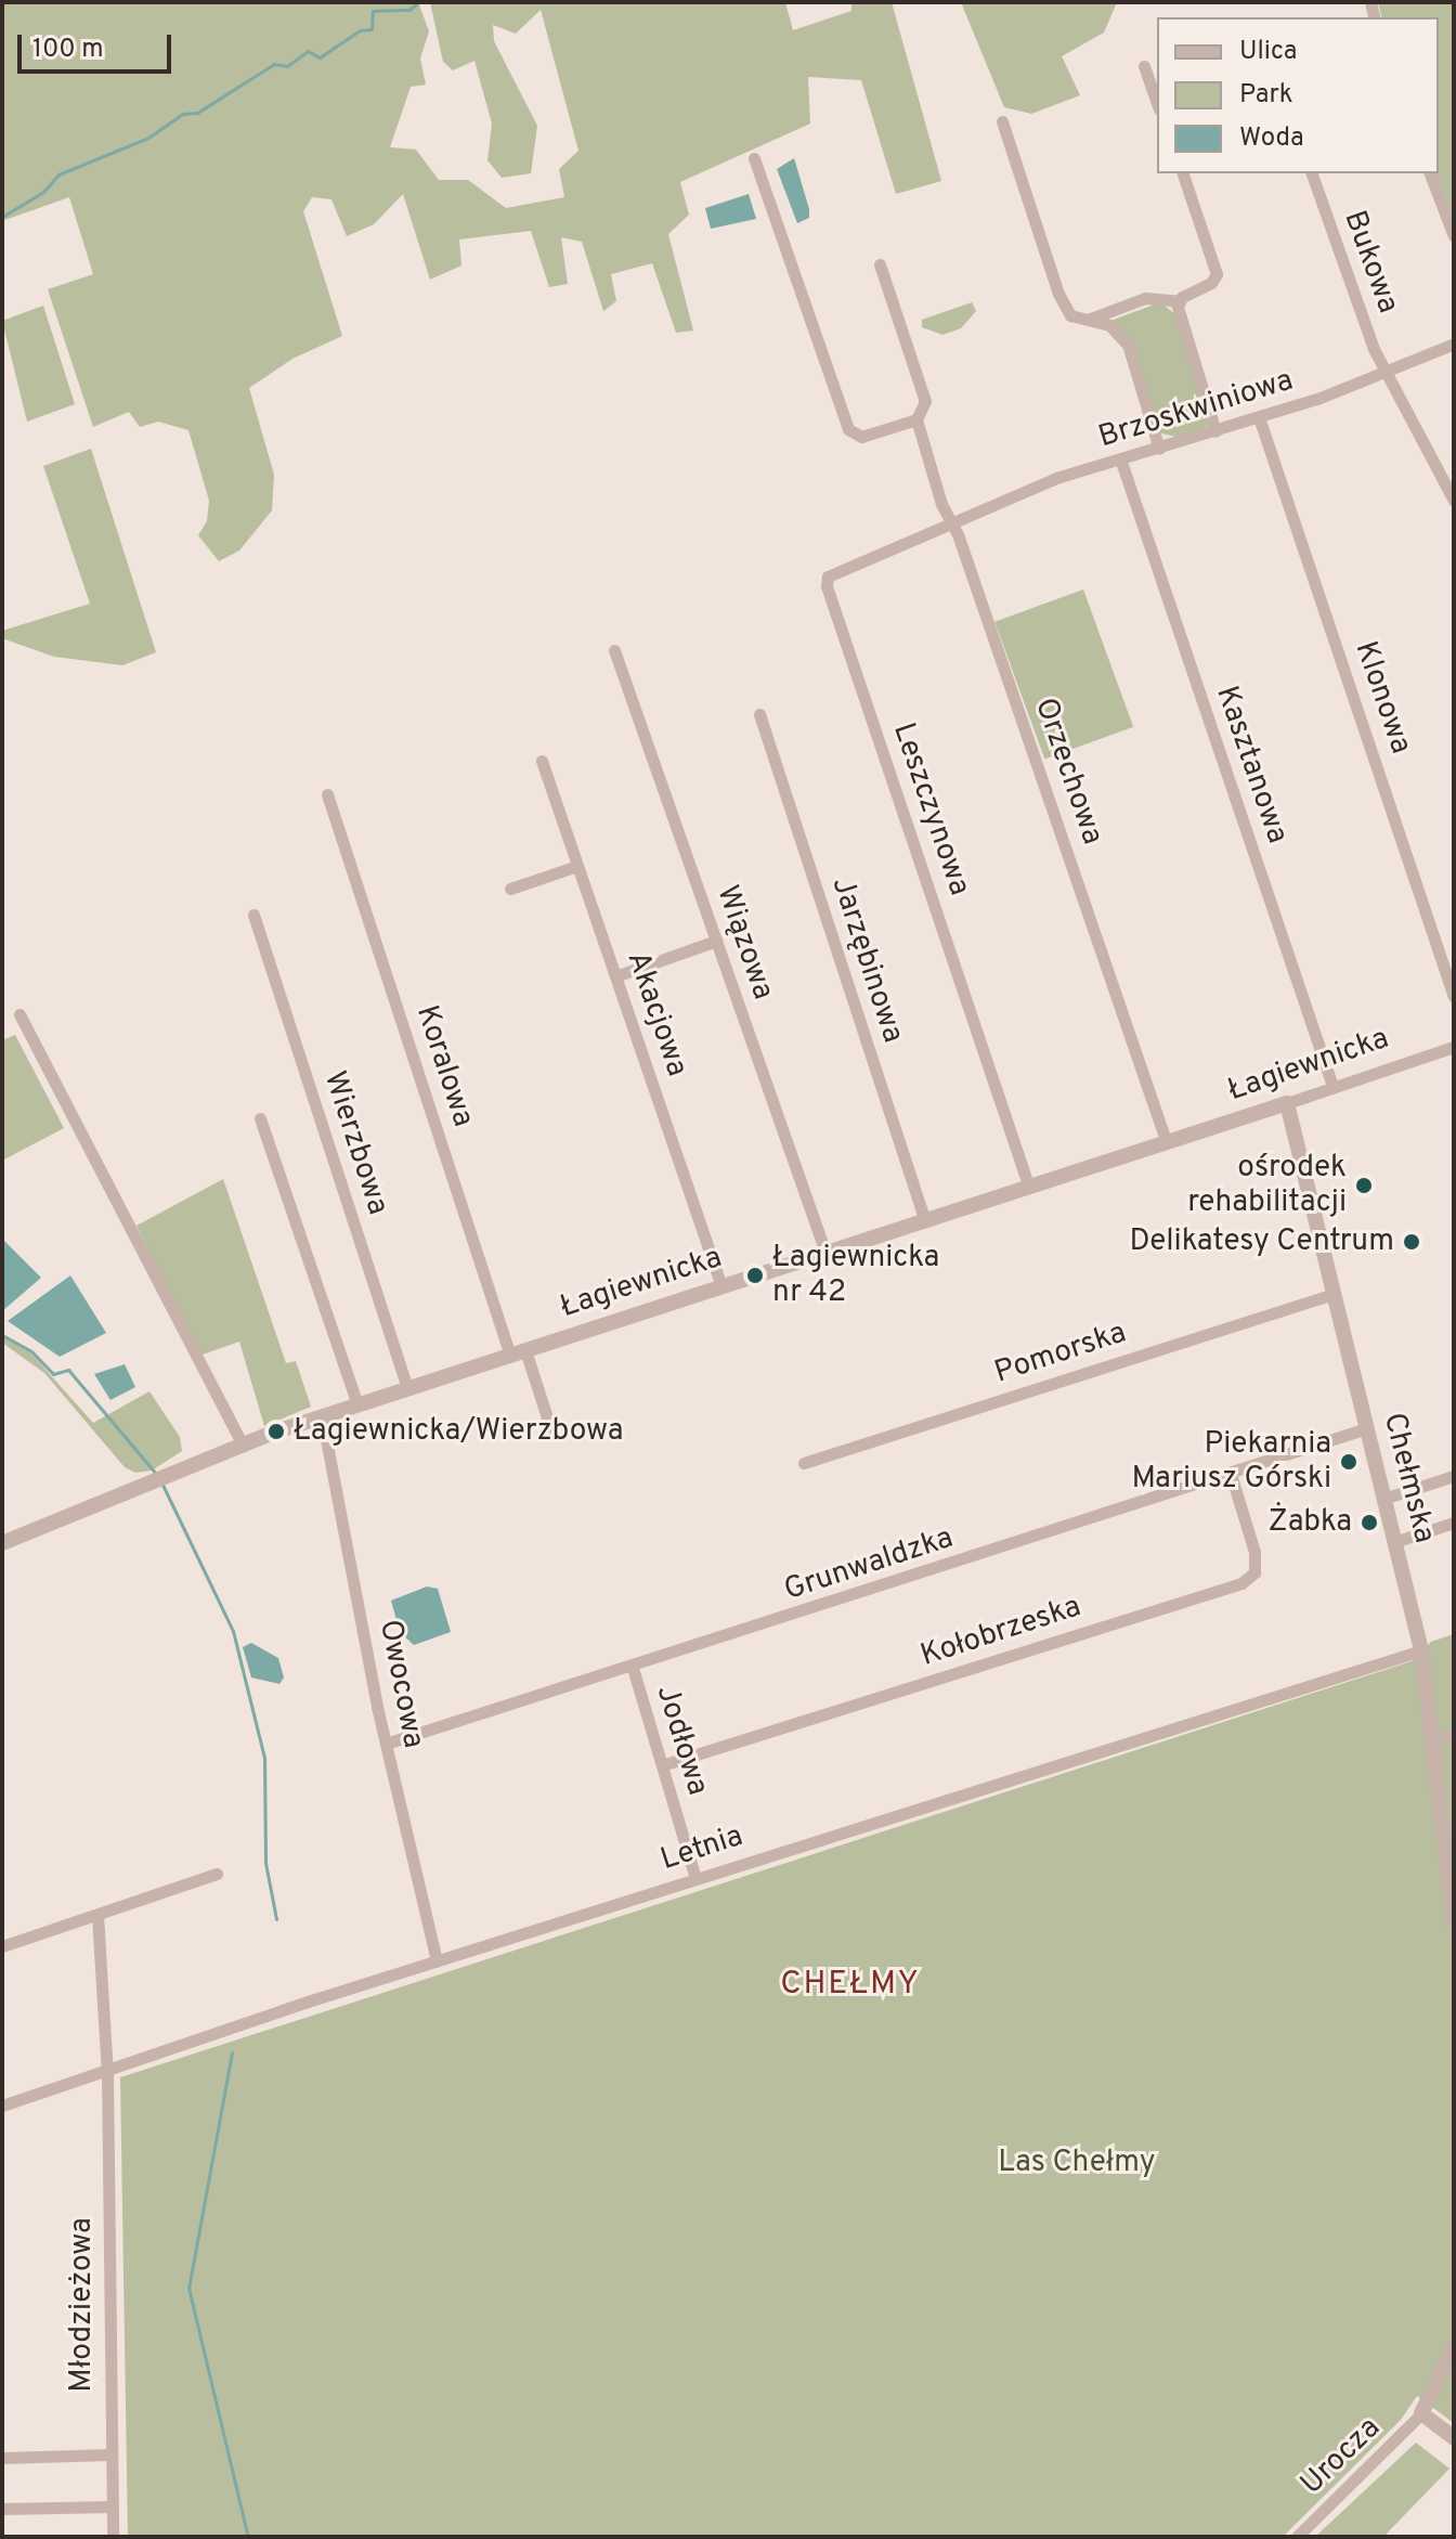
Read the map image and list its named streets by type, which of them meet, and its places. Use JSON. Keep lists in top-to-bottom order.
{
  "streets": {
    "street": [
      "Bukowa",
      "Brzoskwiniowa",
      "Klonowa",
      "Kasztanowa",
      "Orzechowa",
      "Leszczynowa",
      "Wiązowa",
      "Jarzębinowa",
      "Akacjowa",
      "Łagiewnicka",
      "Koralowa",
      "Wierzbowa",
      "Pomorska",
      "Chełmska",
      "Grunwaldzka",
      "Kołobrzeska",
      "Owocowa",
      "Jodłowa",
      "Letnia",
      "Młodzieżowa",
      "Urocza"
    ]
  },
  "crossings": [
    ["Bukowa", "Brzoskwiniowa"],
    ["Brzoskwiniowa", "Klonowa"],
    ["Brzoskwiniowa", "Kasztanowa"],
    ["Brzoskwiniowa", "Orzechowa"],
    ["Brzoskwiniowa", "Leszczynowa"],
    ["Kasztanowa", "Łagiewnicka"],
    ["Orzechowa", "Leszczynowa"],
    ["Orzechowa", "Łagiewnicka"],
    ["Leszczynowa", "Łagiewnicka"],
    ["Wiązowa", "Łagiewnicka"],
    ["Jarzębinowa", "Łagiewnicka"],
    ["Akacjowa", "Łagiewnicka"],
    ["Łagiewnicka", "Koralowa"],
    ["Łagiewnicka", "Wierzbowa"],
    ["Łagiewnicka", "Chełmska"],
    ["Łagiewnicka", "Owocowa"],
    ["Pomorska", "Chełmska"],
    ["Chełmska", "Grunwaldzka"],
    ["Chełmska", "Letnia"],
    ["Grunwaldzka", "Kołobrzeska"],
    ["Grunwaldzka", "Owocowa"],
    ["Grunwaldzka", "Jodłowa"],
    ["Kołobrzeska", "Jodłowa"],
    ["Owocowa", "Letnia"],
    ["Jodłowa", "Letnia"],
    ["Letnia", "Młodzieżowa"]
  ],
  "districts": ["CHEŁMY"],
  "parks": ["Las Chełmy"],
  "places": [
    "ośrodek rehabilitacji",
    "Delikatesy Centrum",
    "Łagiewnicka nr 42",
    "Łagiewnicka/Wierzbowa",
    "Piekarnia Mariusz Górski",
    "Żabka"
  ],
  "legend": ["Ulica", "Park", "Woda"],
  "scale_bar": "100 m"
}
